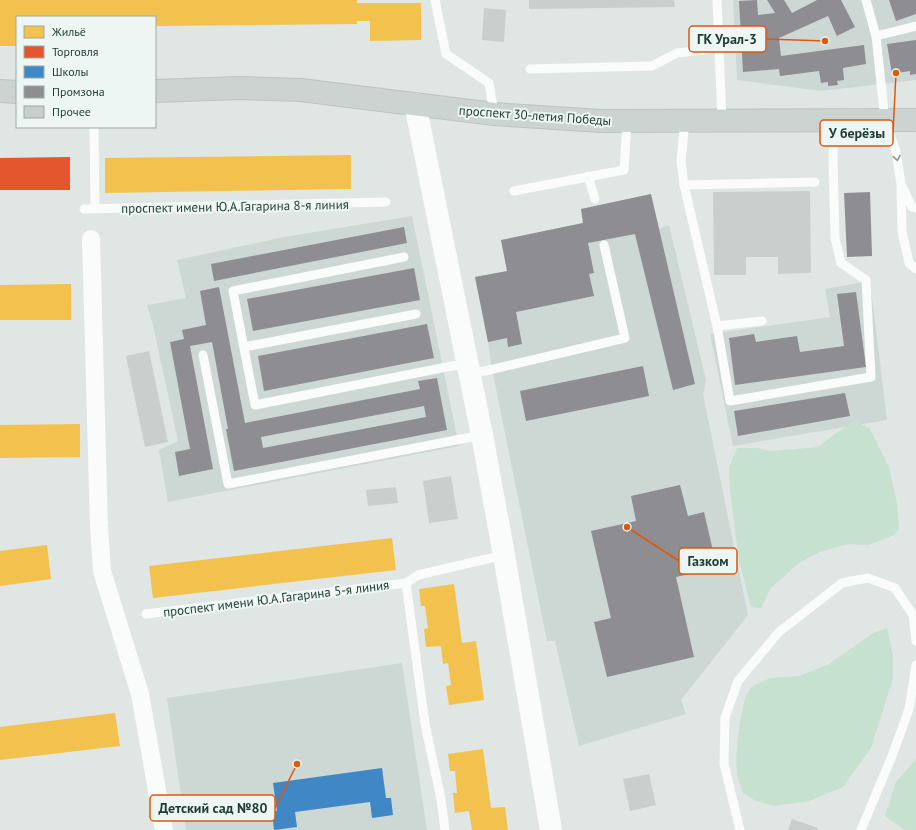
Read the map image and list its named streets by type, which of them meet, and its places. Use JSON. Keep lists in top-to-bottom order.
{
  "streets": {
    "main road": ["проспект 30-летия Победы"],
    "lane": ["проспект имени Ю.А.Гагарина 8-я линия", "проспект имени Ю.А.Гагарина 5-я линия"]
  },
  "places": [
    "ГК Урал-3",
    "У берёзы",
    "Газком",
    "Детский сад №80"
  ],
  "legend": [
    "Жильё",
    "Торговля",
    "Школы",
    "Промзона",
    "Прочее"
  ]
}
